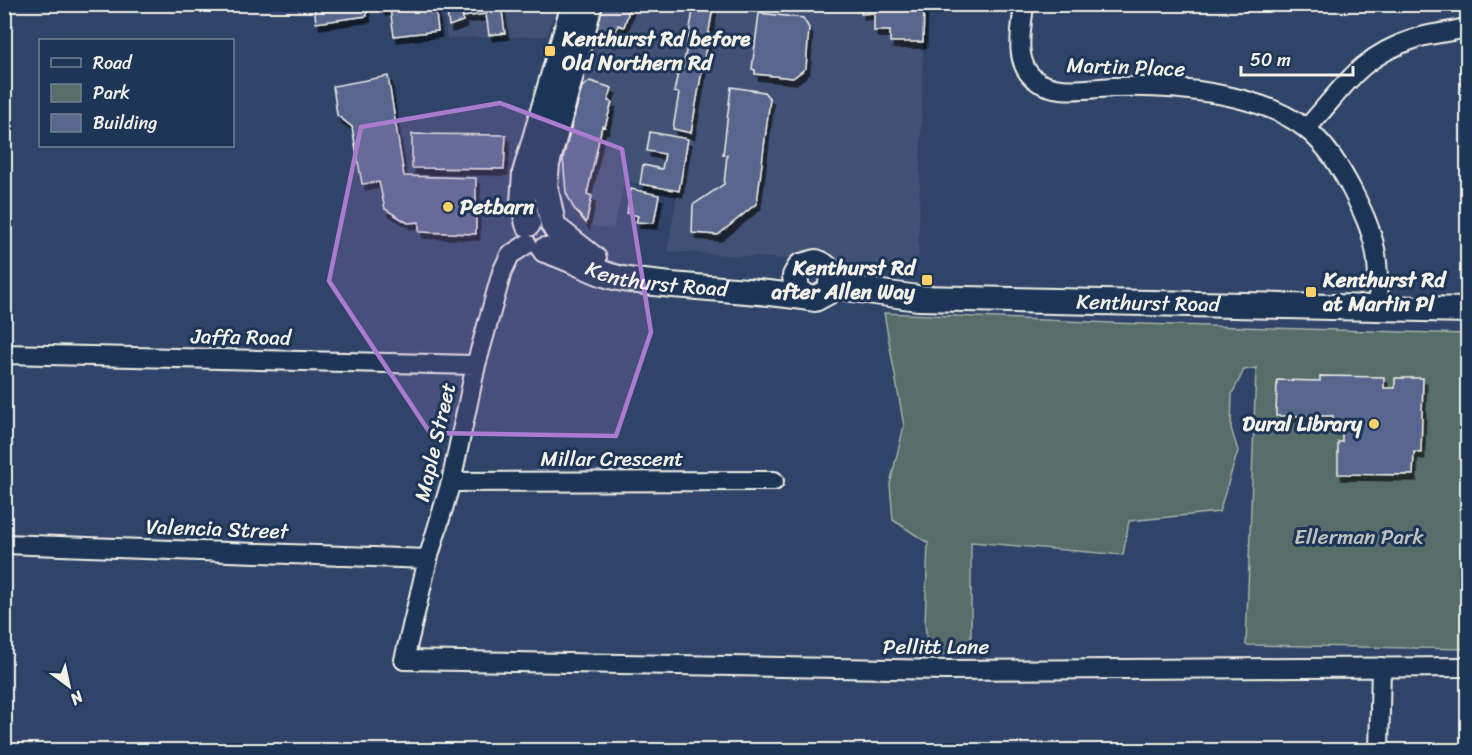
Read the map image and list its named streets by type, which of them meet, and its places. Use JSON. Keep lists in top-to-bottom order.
{
  "streets": {
    "main road": ["Kenthurst Road"],
    "street": [
      "Martin Place",
      "Jaffa Road",
      "Maple Street",
      "Millar Crescent",
      "Valencia Street",
      "Pellitt Lane"
    ]
  },
  "crossings": [
    ["Martin Place", "Kenthurst Road"],
    ["Kenthurst Road", "Maple Street"],
    ["Jaffa Road", "Maple Street"],
    ["Maple Street", "Millar Crescent"],
    ["Maple Street", "Valencia Street"],
    ["Maple Street", "Pellitt Lane"]
  ],
  "parks": ["Ellerman Park"],
  "places": {
    "transit": ["Kenthurst Rd before Old Northern Rd", "Kenthurst Rd after Allen Way", "Kenthurst Rd at Martin Pl"],
    "other": ["Petbarn", "Dural Library"]
  },
  "legend": ["Road", "Park", "Building"],
  "scale_bar": "50 m",
  "north": "bottom right"
}
